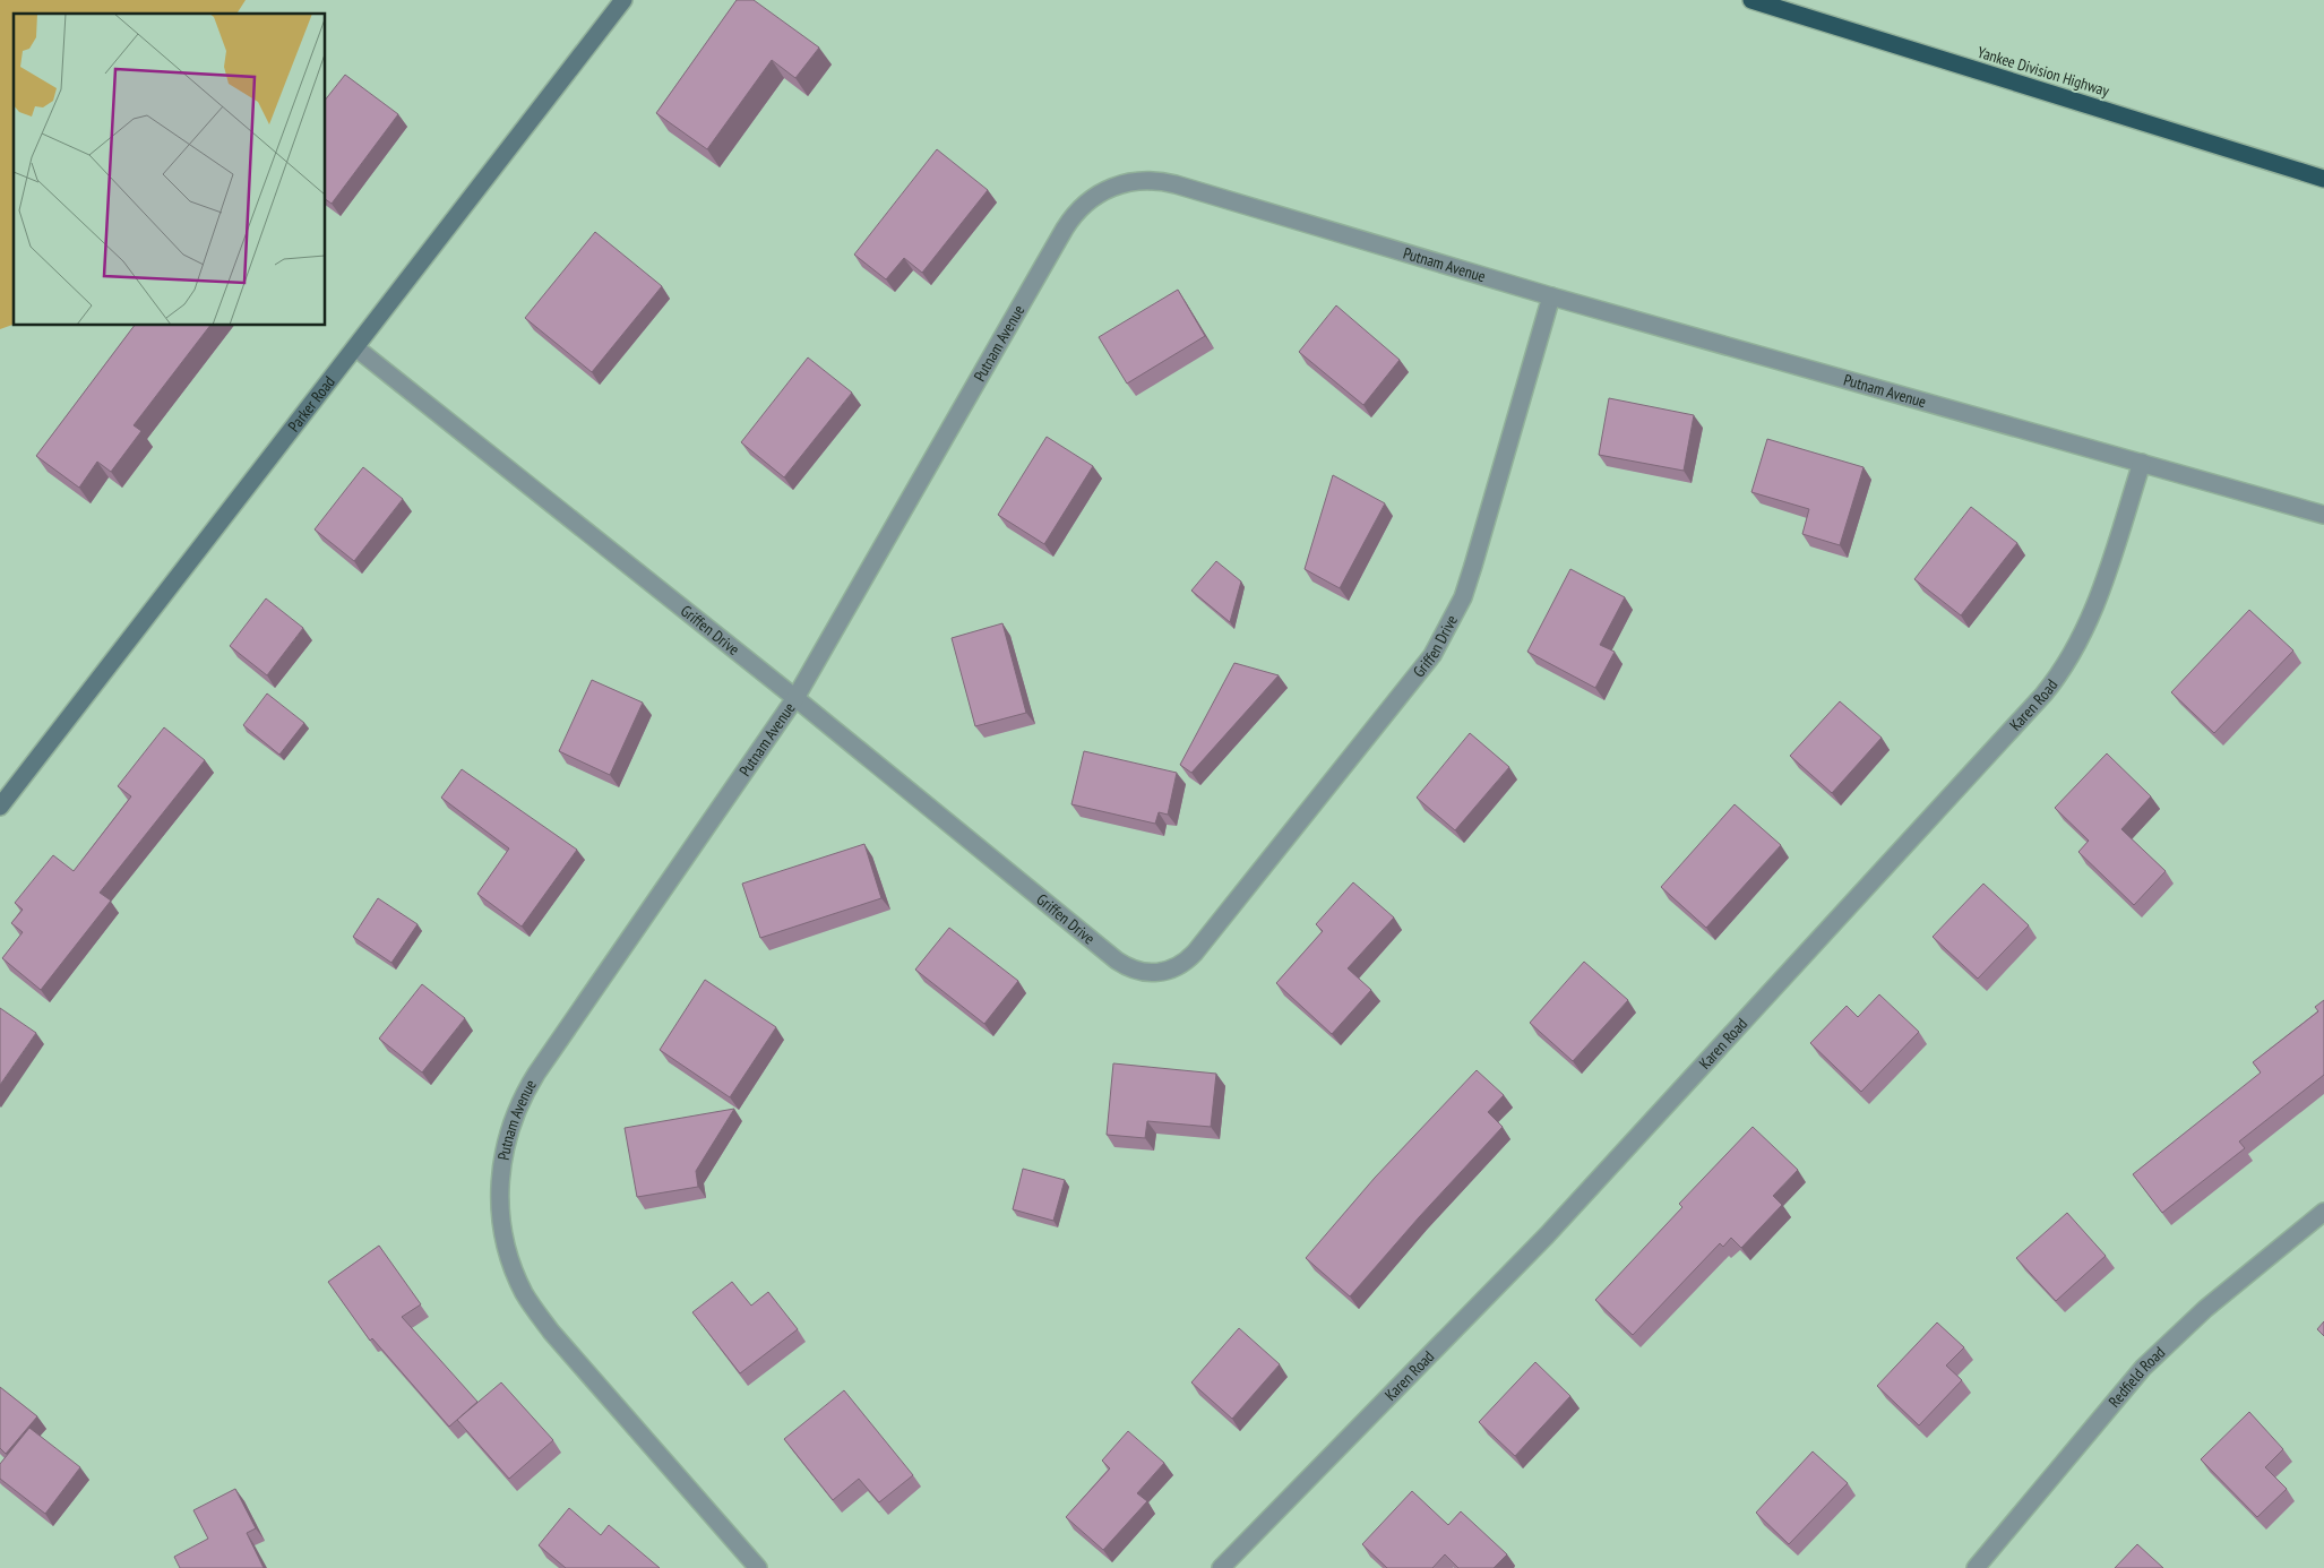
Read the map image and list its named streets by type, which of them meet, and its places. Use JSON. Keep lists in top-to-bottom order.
{
  "streets": {
    "highway": ["Yankee Division Highway"],
    "street": [
      "Putnam Avenue",
      "Parker Road",
      "Griffen Drive",
      "Karen Road",
      "Redfield Road"
    ]
  },
  "crossings": [
    ["Putnam Avenue", "Griffen Drive"],
    ["Putnam Avenue", "Karen Road"],
    ["Parker Road", "Griffen Drive"]
  ]
}
